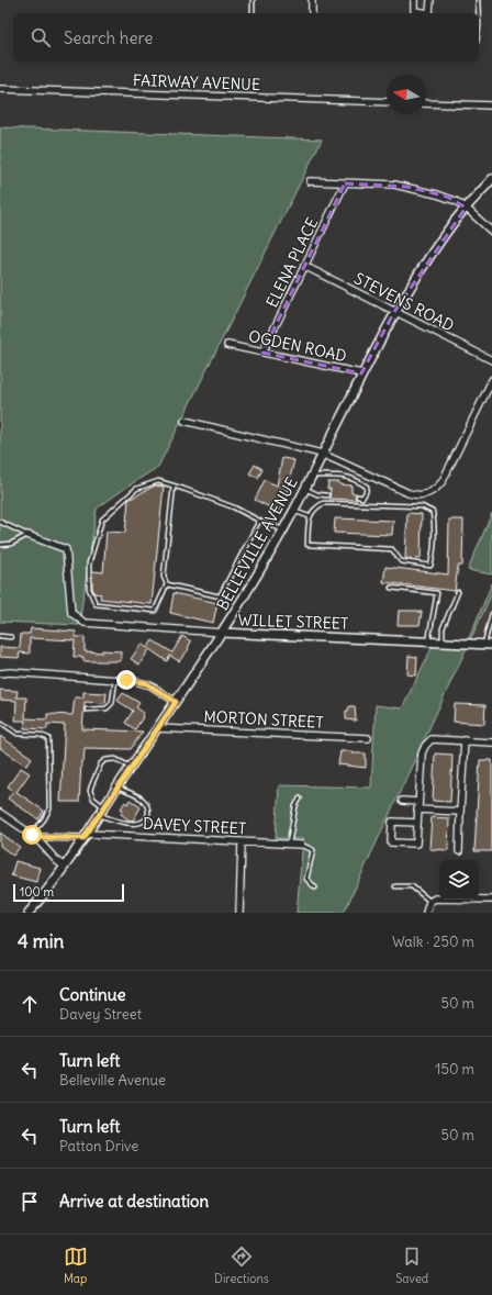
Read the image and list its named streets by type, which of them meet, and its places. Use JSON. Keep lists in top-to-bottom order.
{
  "streets": {
    "main road": ["BELLEVILLE AVENUE", "WILLET STREET"],
    "street": [
      "FAIRWAY AVENUE",
      "ELENA PLACE",
      "STEVENS ROAD",
      "OGDEN ROAD",
      "MORTON STREET",
      "DAVEY STREET"
    ]
  },
  "crossings": [
    ["ELENA PLACE", "STEVENS ROAD"],
    ["ELENA PLACE", "OGDEN ROAD"],
    ["STEVENS ROAD", "BELLEVILLE AVENUE"],
    ["OGDEN ROAD", "BELLEVILLE AVENUE"],
    ["BELLEVILLE AVENUE", "WILLET STREET"],
    ["BELLEVILLE AVENUE", "MORTON STREET"],
    ["BELLEVILLE AVENUE", "DAVEY STREET"]
  ],
  "scale_bar": "100 m",
  "north": "left",
  "page": {
    "search": "Search here",
    "scale": "100 m",
    "heading": ["4 min", "Walk · 250 m"],
    "list": [
      ["Continue", "Davey Street", "50 m"],
      ["Turn left", "Belleville Avenue", "150 m"],
      ["Turn left", "Patton Drive", "50 m"],
      "Arrive at destination"
    ],
    "nav": ["Map", "Directions", "Saved"]
  }
}
